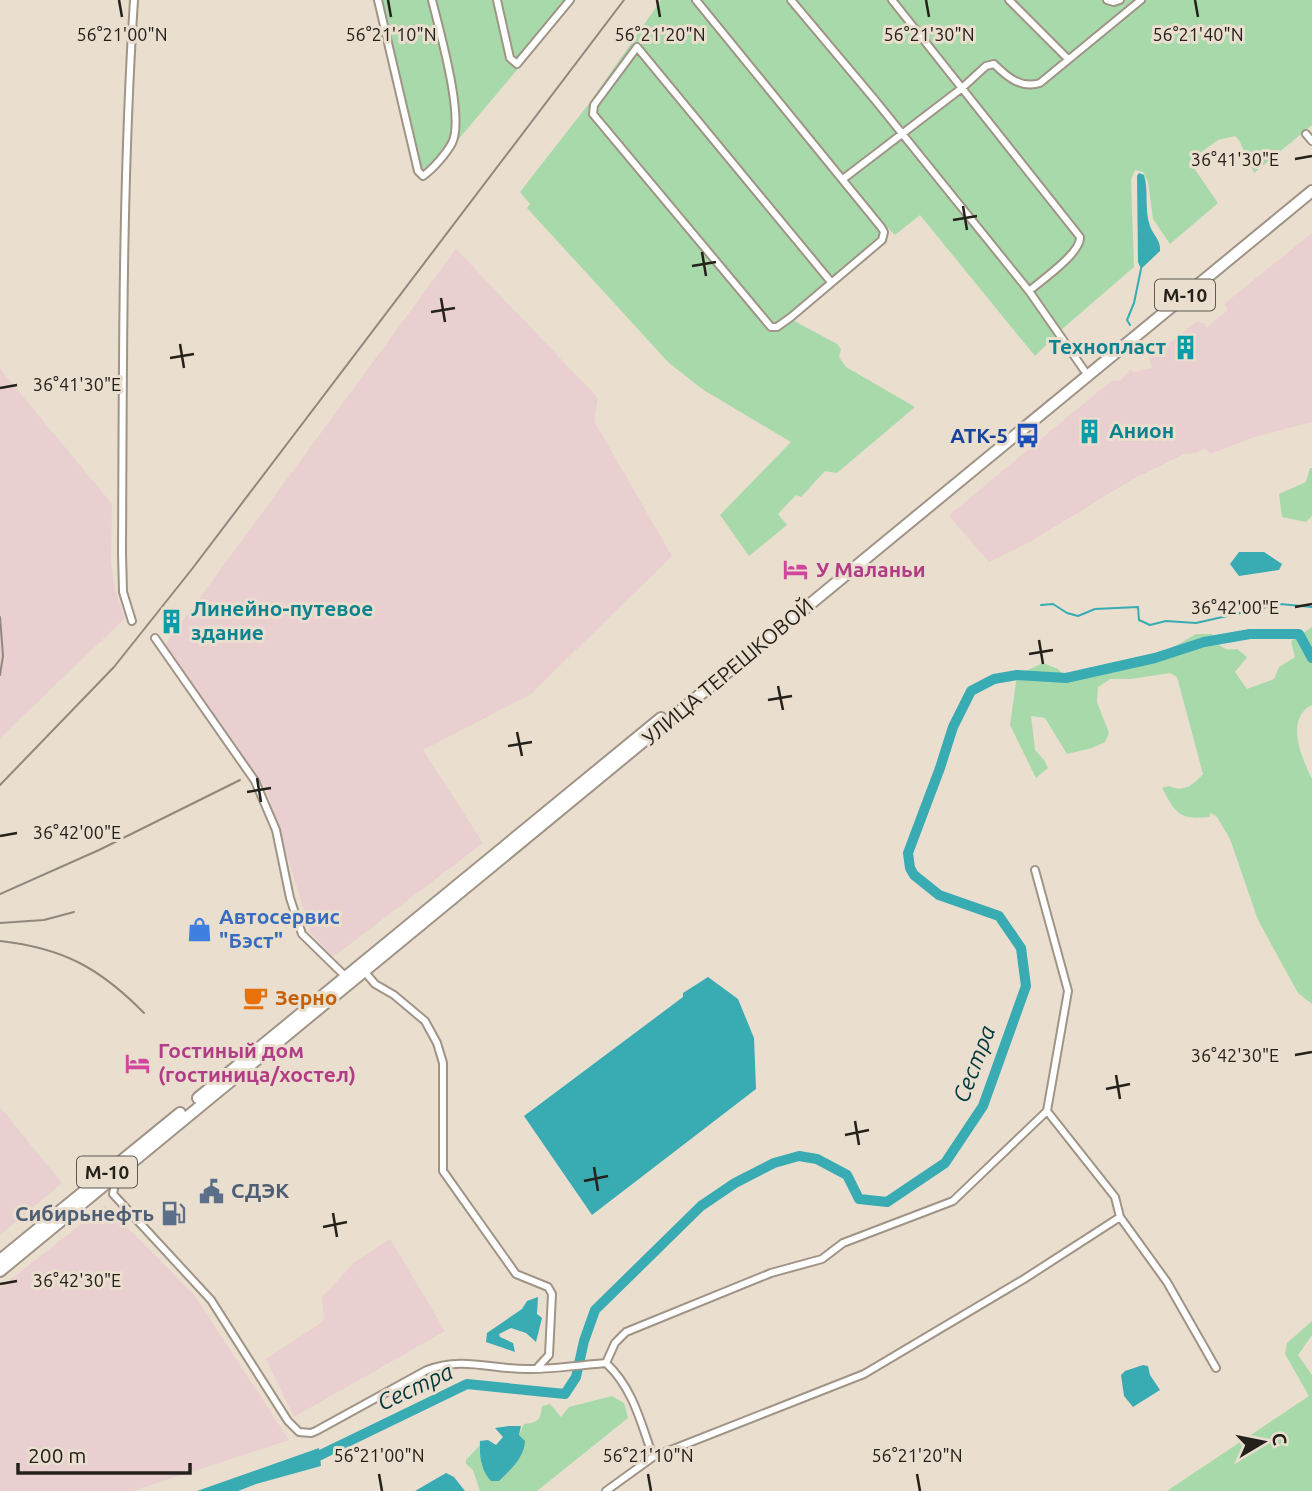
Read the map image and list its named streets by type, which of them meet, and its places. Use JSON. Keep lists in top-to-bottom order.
{
  "streets": {
    "highway": ["М-10", "УЛИЦА ТЕРЕШКОВОЙ"]
  },
  "crossings": [
    ["М-10", "УЛИЦА ТЕРЕШКОВОЙ"]
  ],
  "water": ["Сестра"],
  "places": {
    "building": ["Технопласт", "Анион", "Линейно-путевое здание"],
    "bus stop": ["АТК-5"],
    "hotel": ["У Маланьи", "Гостиный дом (гостиница/хостел)"],
    "shop": ["Автосервис \"Бэст\""],
    "cafe": ["Зерно"],
    "public building": ["СДЭК"],
    "fuel station": ["Сибирьнефть"]
  },
  "scale_bar": "200 m",
  "north": "right",
  "coordinates": [
    "56°21'00\"N",
    "56°21'10\"N",
    "56°21'20\"N",
    "56°21'30\"N",
    "56°21'40\"N",
    "36°41'30\"E",
    "36°42'00\"E",
    "36°42'30\"E"
  ]
}
